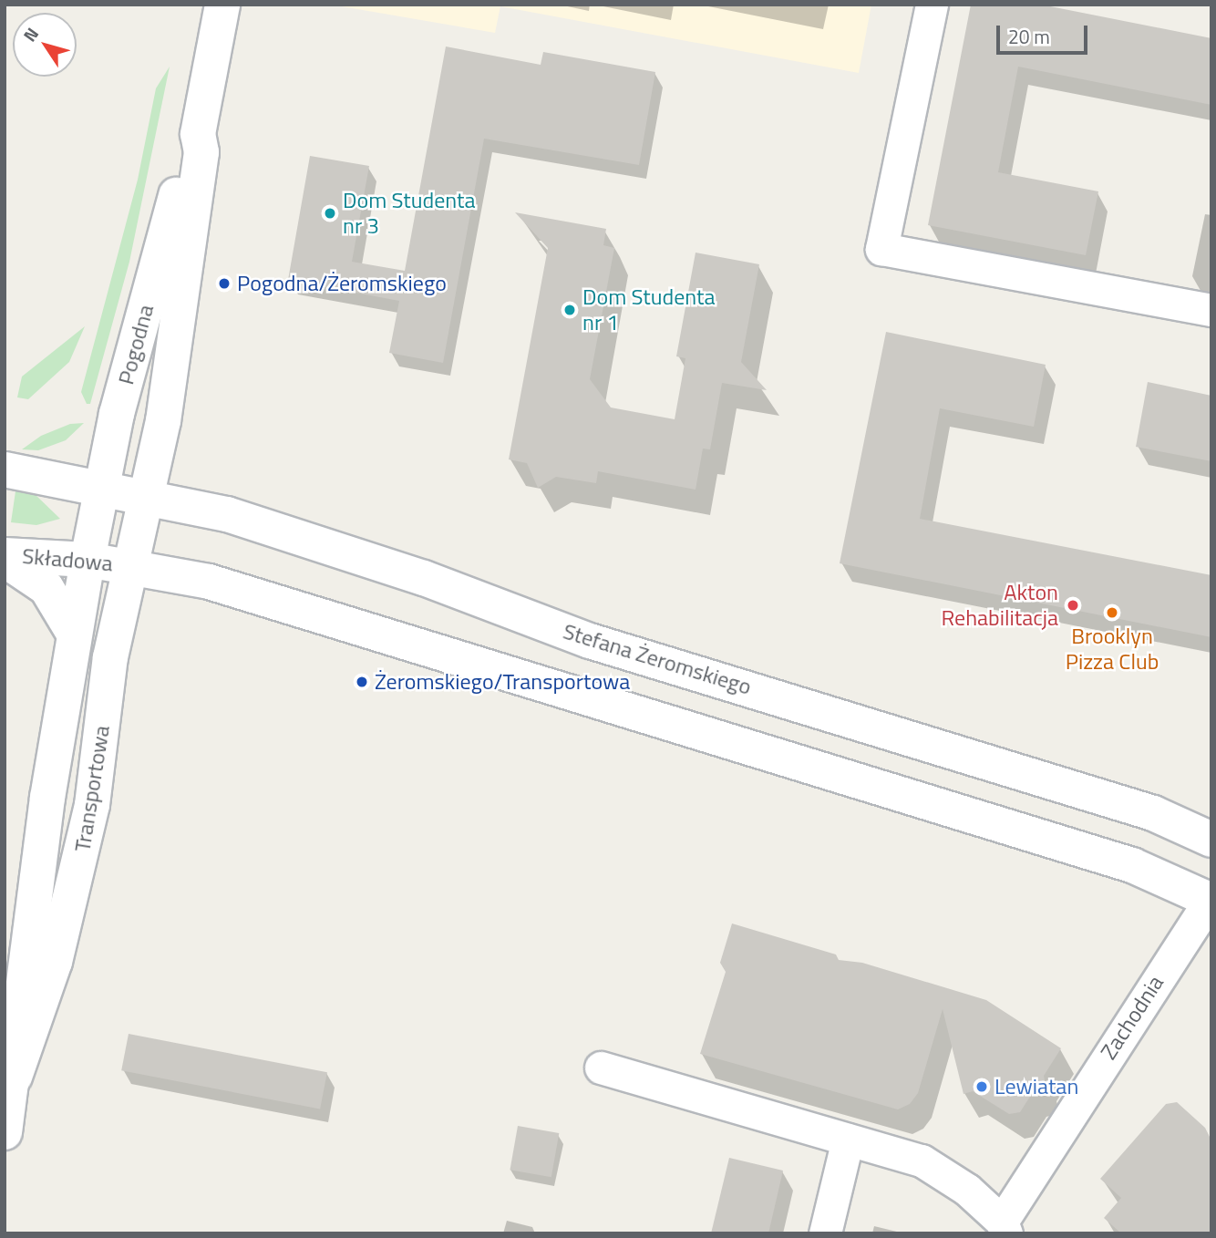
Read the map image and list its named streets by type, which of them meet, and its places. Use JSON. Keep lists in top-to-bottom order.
{
  "streets": {
    "main road": [
      "Pogodna",
      "Składowa",
      "Stefana Żeromskiego",
      "Transportowa"
    ],
    "street": ["Zachodnia"]
  },
  "crossings": [
    ["Pogodna", "Składowa"],
    ["Pogodna", "Stefana Żeromskiego"],
    ["Pogodna", "Transportowa"],
    ["Składowa", "Transportowa"],
    ["Stefana Żeromskiego", "Transportowa"]
  ],
  "places": [
    "Dom Studenta nr 3",
    "Pogodna/Żeromskiego",
    "Dom Studenta nr 1",
    "Akton Rehabilitacja",
    "Brooklyn Pizza Club",
    "Żeromskiego/Transportowa",
    "Lewiatan"
  ],
  "scale_bar": "20 m",
  "north": "top left"
}
